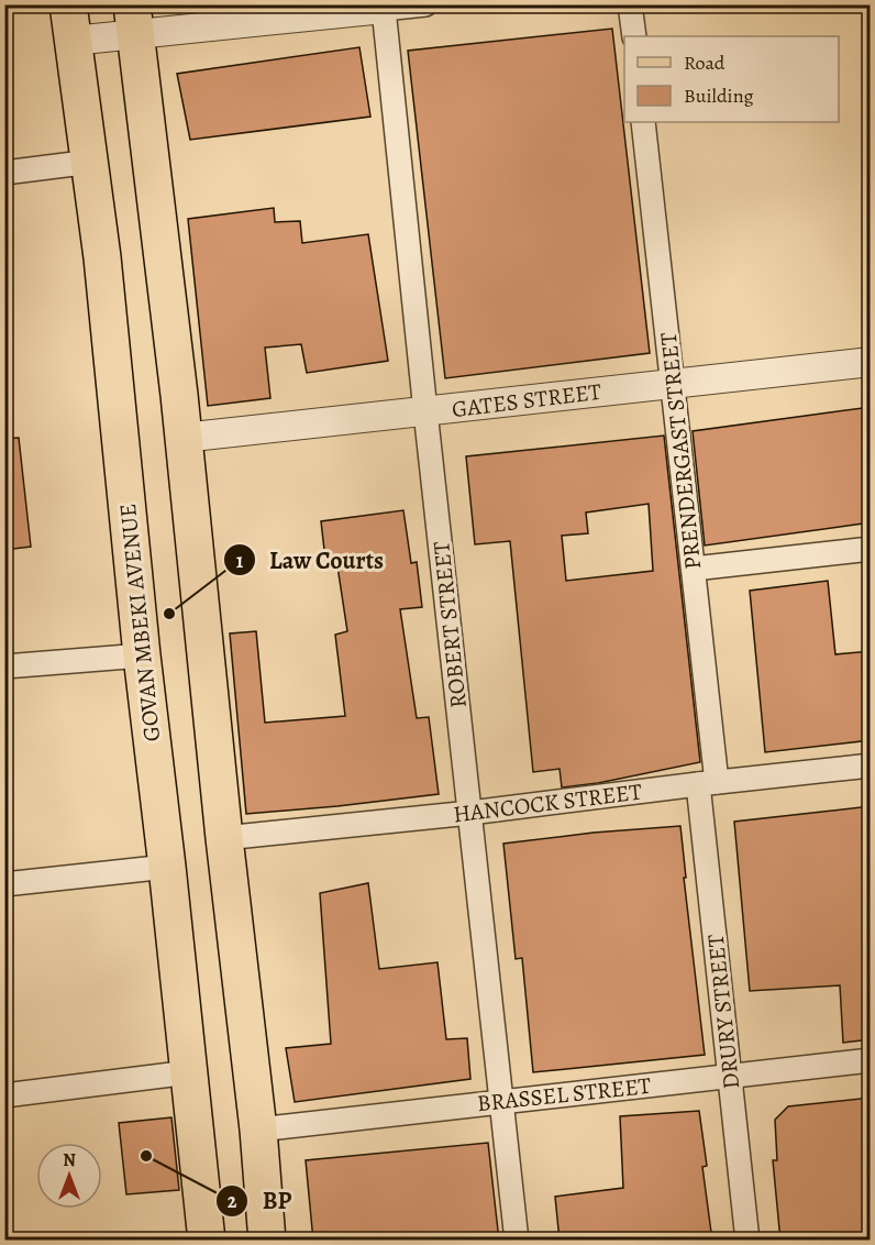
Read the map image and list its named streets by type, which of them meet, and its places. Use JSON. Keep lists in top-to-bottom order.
{
  "streets": {
    "main road": ["GOVAN MBEKI AVENUE"],
    "street": [
      "GATES STREET",
      "PRENDERGAST STREET",
      "ROBERT STREET",
      "HANCOCK STREET",
      "DRURY STREET",
      "BRASSEL STREET"
    ]
  },
  "crossings": [
    ["GATES STREET", "PRENDERGAST STREET"],
    ["GATES STREET", "ROBERT STREET"],
    ["PRENDERGAST STREET", "HANCOCK STREET"],
    ["PRENDERGAST STREET", "DRURY STREET"],
    ["ROBERT STREET", "HANCOCK STREET"],
    ["ROBERT STREET", "BRASSEL STREET"],
    ["HANCOCK STREET", "DRURY STREET"],
    ["DRURY STREET", "BRASSEL STREET"]
  ],
  "places": ["Law Courts", "BP"],
  "legend": ["Road", "Building"],
  "north": "top"
}
